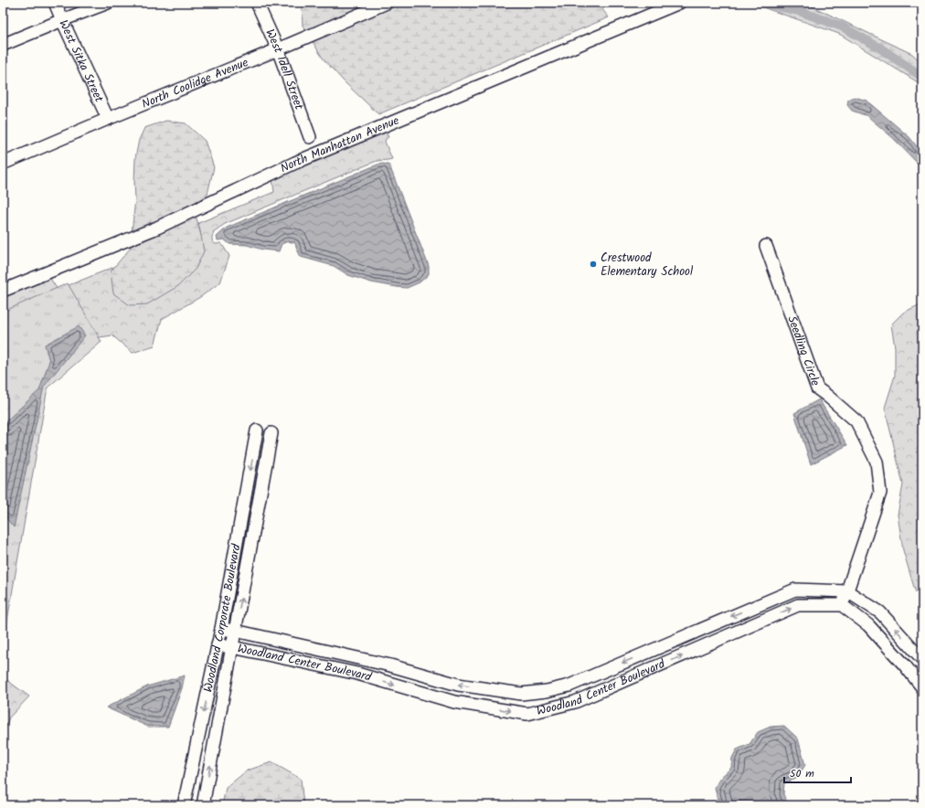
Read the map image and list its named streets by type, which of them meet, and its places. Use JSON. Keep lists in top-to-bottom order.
{
  "streets": {
    "street": [
      "West Sitka Street",
      "West Idell Street",
      "North Coolidge Avenue",
      "North Manhattan Avenue",
      "Seedling Circle",
      "Woodland Corporate Boulevard",
      "Woodland Center Boulevard"
    ]
  },
  "crossings": [
    ["West Sitka Street", "North Coolidge Avenue"],
    ["West Idell Street", "North Coolidge Avenue"],
    ["Seedling Circle", "Woodland Center Boulevard"],
    ["Woodland Corporate Boulevard", "Woodland Center Boulevard"]
  ],
  "places": ["Crestwood Elementary School"],
  "scale_bar": "50 m"
}
